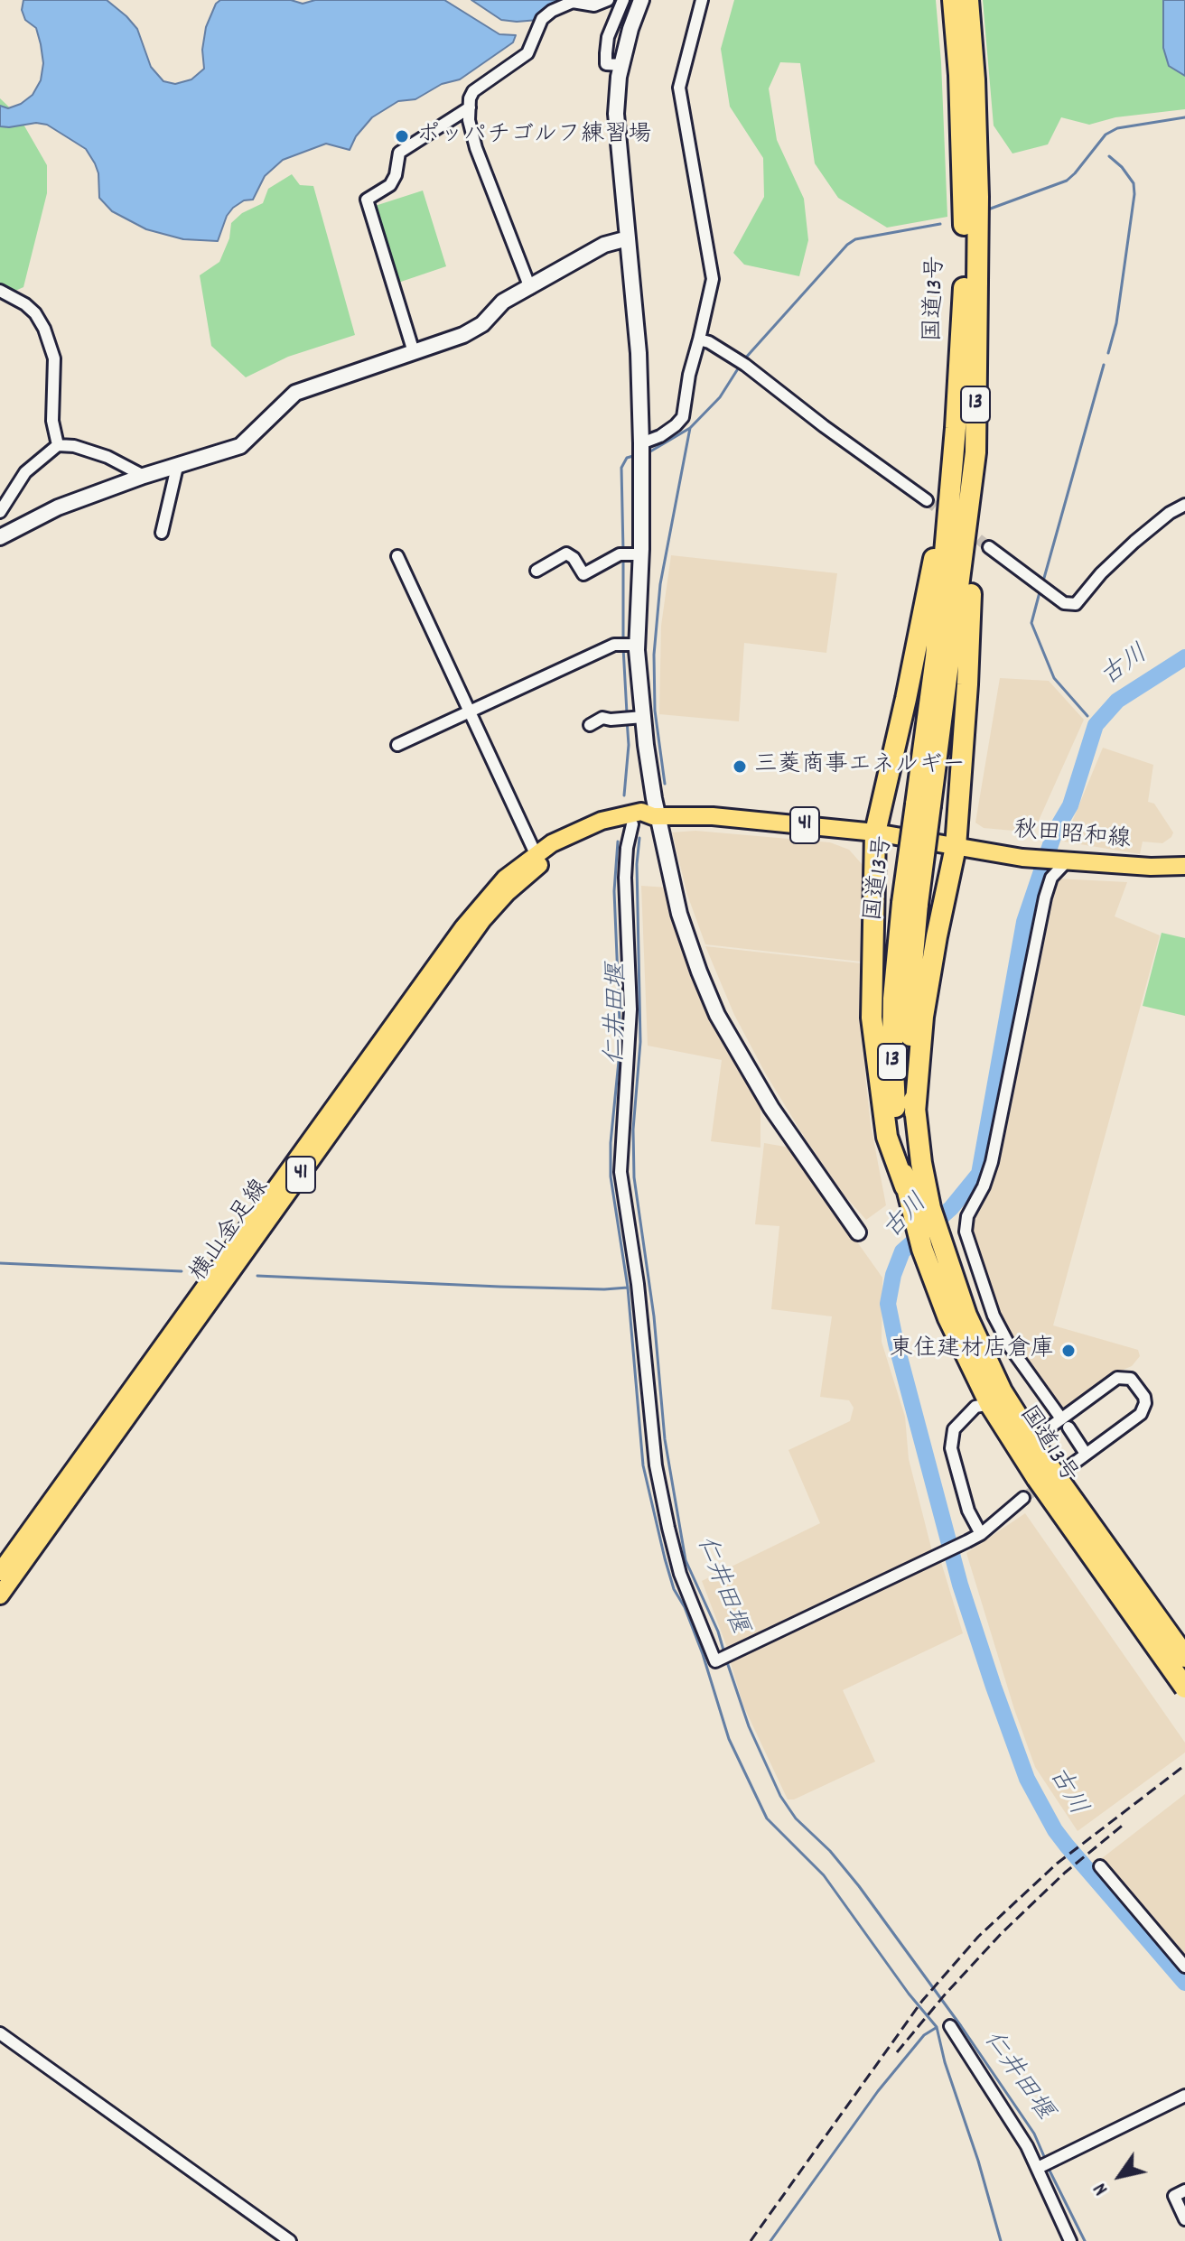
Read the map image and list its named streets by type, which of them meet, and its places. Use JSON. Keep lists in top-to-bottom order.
{
  "streets": {
    "highway": ["国道13号", "13"],
    "main road": ["41", "秋田昭和線", "横山金足線"]
  },
  "crossings": [
    ["国道13号", "13"],
    ["13", "秋田昭和線"],
    ["13", "横山金足線"],
    ["秋田昭和線", "横山金足線"]
  ],
  "water": ["古川", "仁井田堰"],
  "places": ["ポッパチゴルフ練習場", "三菱商事エネルギー", "東住建材店倉庫"],
  "north": "bottom left"
}
